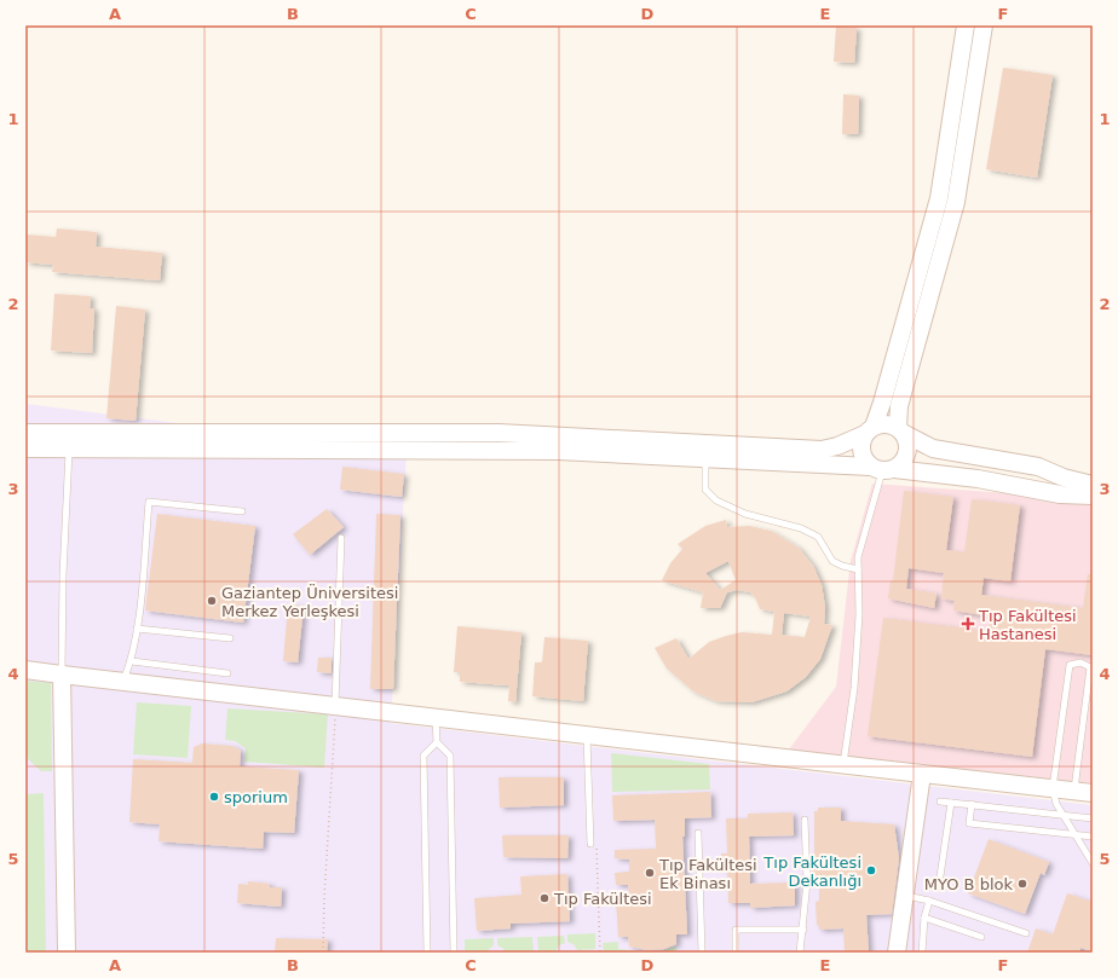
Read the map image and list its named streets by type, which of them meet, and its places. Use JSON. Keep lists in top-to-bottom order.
{
  "places": {
    "other": [
      "Gaziantep Üniversitesi Merkez Yerleşkesi",
      "sporium",
      "Tıp Fakültesi Dekanlığı",
      "Tıp Fakültesi Ek Binası",
      "MYO B blok",
      "Tıp Fakültesi"
    ],
    "health": ["Tıp Fakültesi Hastanesi"]
  },
  "grid": {
    "columns": [
      "A",
      "B",
      "C",
      "D",
      "E",
      "F"
    ],
    "rows": [
      "1",
      "2",
      "3",
      "4",
      "5"
    ]
  }
}
